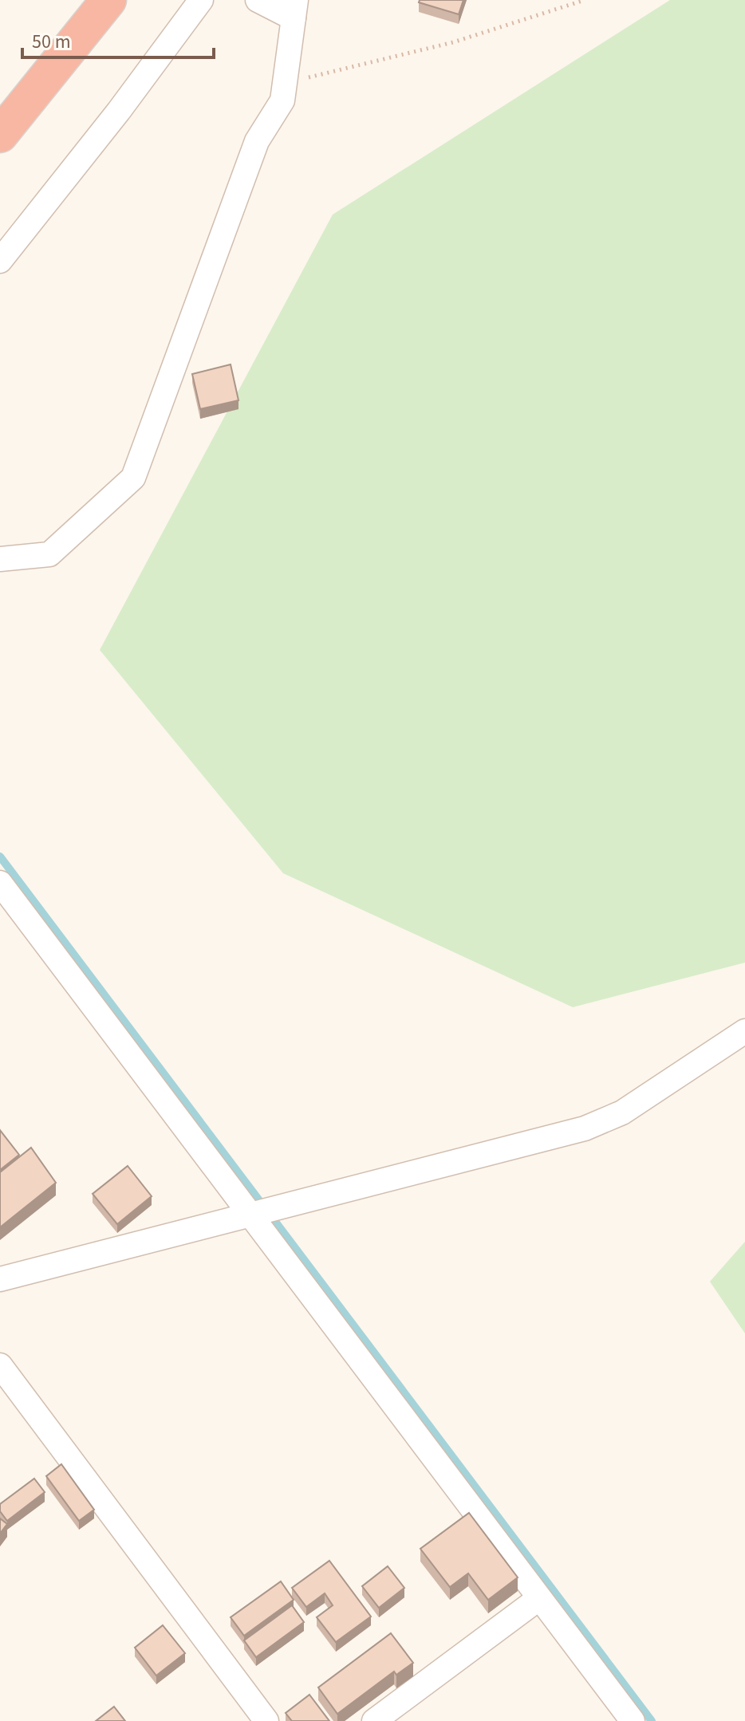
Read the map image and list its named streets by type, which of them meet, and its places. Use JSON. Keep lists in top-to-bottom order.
{
  "scale_bar": "50 m"
}
